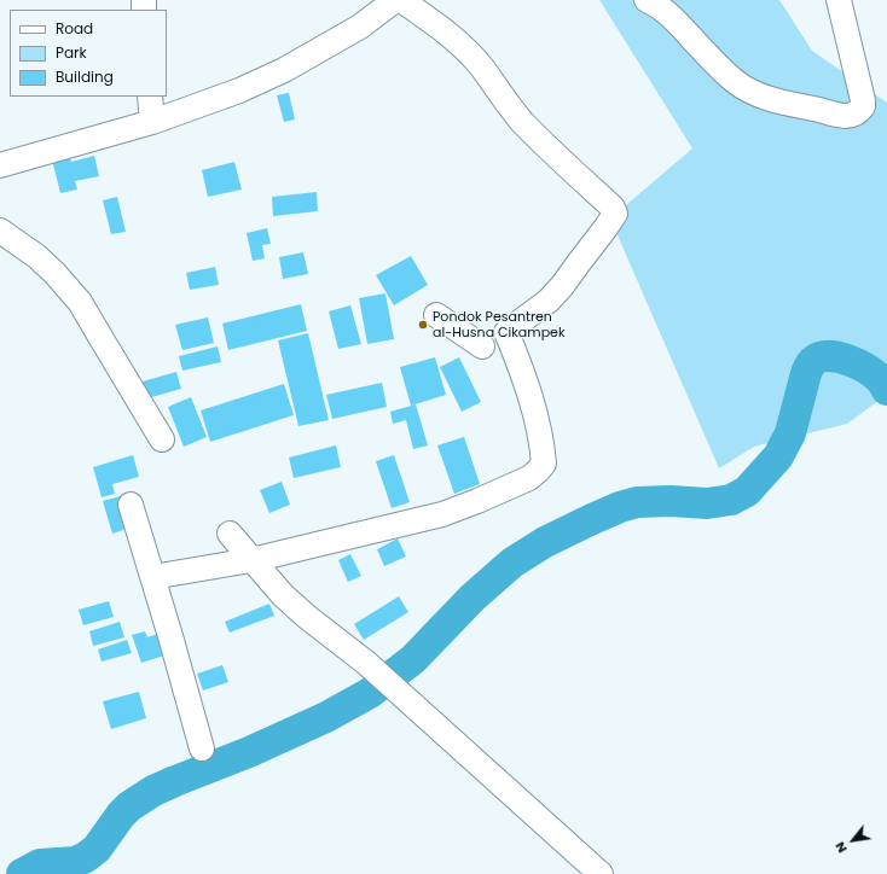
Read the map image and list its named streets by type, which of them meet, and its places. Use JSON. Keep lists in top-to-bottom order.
{
  "places": ["Pondok Pesantren al-Husna Cikampek"],
  "legend": ["Road", "Park", "Building"],
  "north": "bottom left"
}
